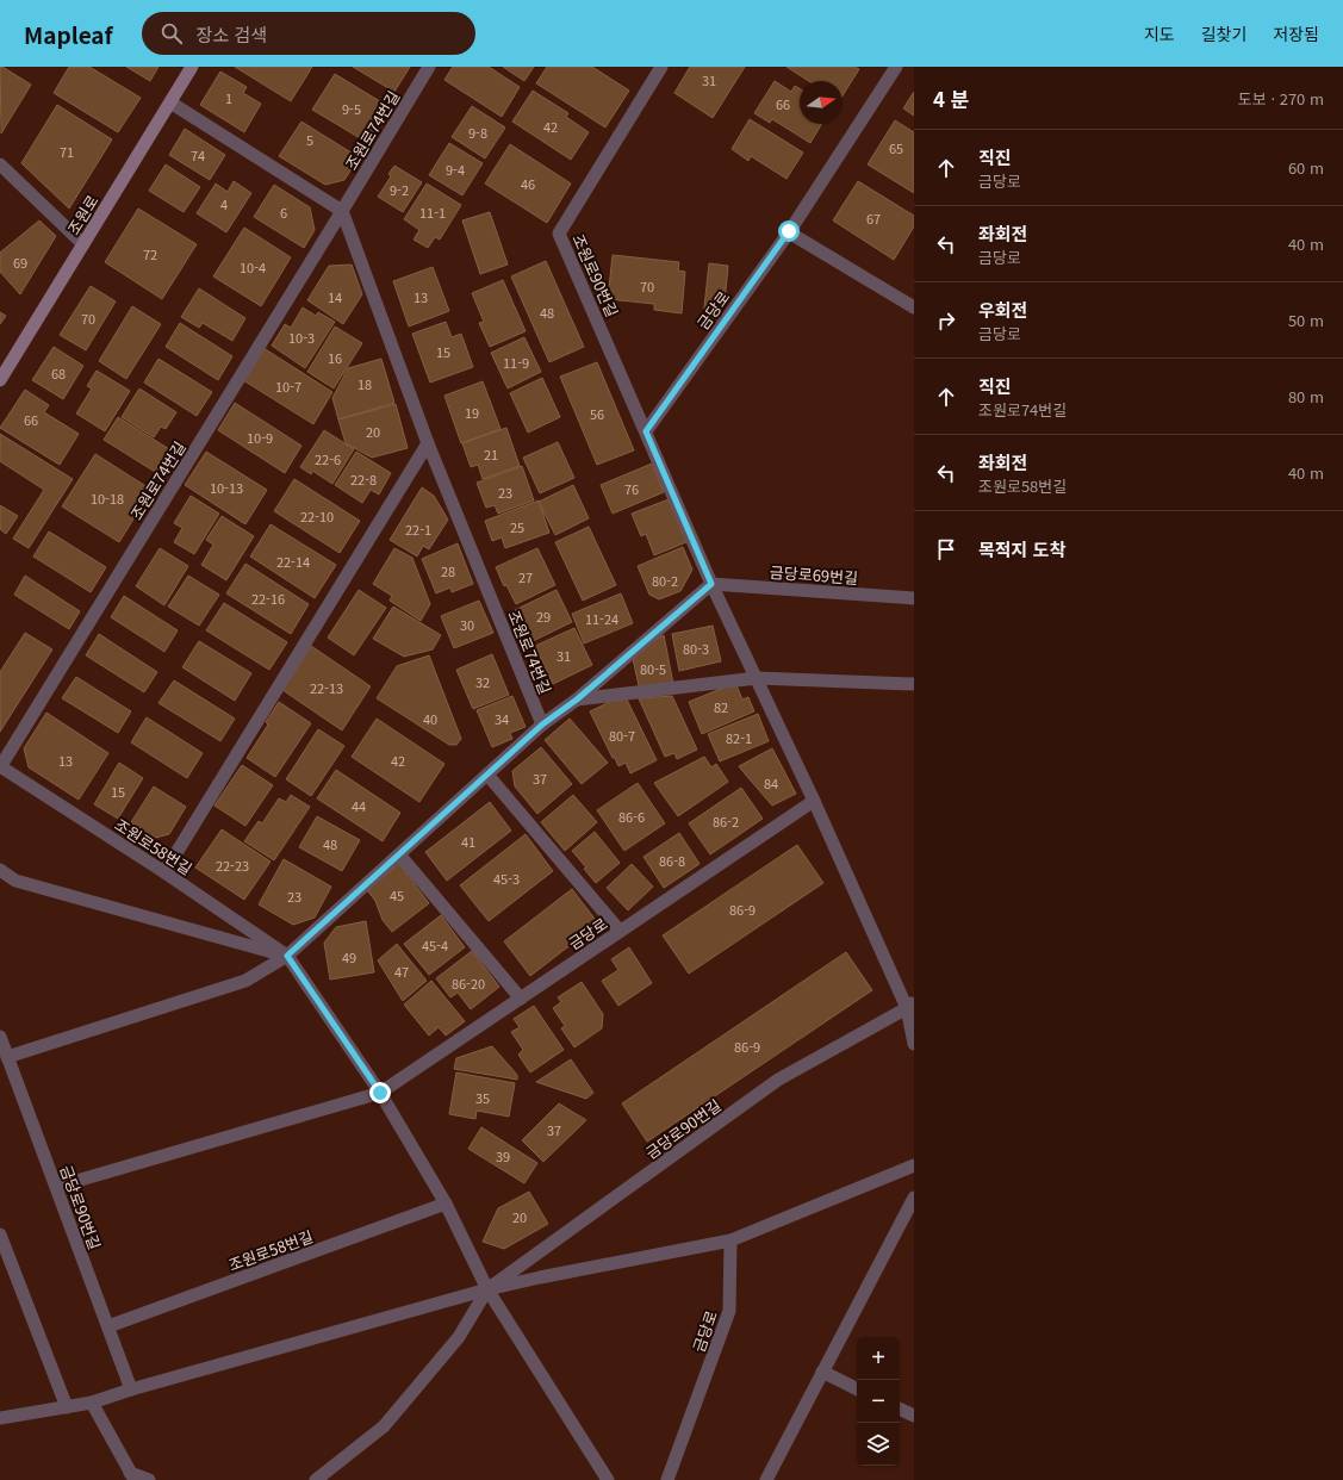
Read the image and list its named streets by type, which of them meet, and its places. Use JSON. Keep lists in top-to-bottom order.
{
  "streets": {
    "main road": ["조원로"],
    "street": [
      "조원로74번길",
      "조원로90번길",
      "금당로",
      "금당로69번길",
      "조원로58번길",
      "금당로90번길"
    ]
  },
  "crossings": [
    ["조원로74번길", "조원로58번길"],
    ["조원로90번길", "금당로"],
    ["금당로", "조원로58번길"],
    ["금당로", "금당로90번길"],
    ["조원로58번길", "금당로90번길"]
  ],
  "house_numbers": [
    "31",
    "1",
    "66",
    "9-5",
    "42",
    "9-8",
    "5",
    "65",
    "71",
    "74",
    "9-4",
    "46",
    "9-2",
    "4",
    "6",
    "11-1",
    "67",
    "72",
    "69",
    "10-4",
    "70",
    "14",
    "13",
    "48",
    "70",
    "10-3",
    "15",
    "16",
    "11-9",
    "68",
    "18",
    "10-7",
    "19",
    "56",
    "66",
    "20",
    "10-9",
    "21",
    "22-6",
    "22-8",
    "10-13",
    "76",
    "23",
    "10-18",
    "22-10",
    "25",
    "22-1",
    "22-14",
    "28",
    "27",
    "80-2",
    "22-16",
    "29",
    "11-24",
    "30",
    "80-3",
    "31",
    "80-5",
    "32",
    "22-13",
    "82",
    "40",
    "34",
    "80-7",
    "82-1",
    "13",
    "42",
    "37",
    "84",
    "15",
    "44",
    "86-6",
    "86-2",
    "41",
    "48",
    "86-8",
    "22-23",
    "45-3",
    "45",
    "23",
    "86-9",
    "45-4",
    "49",
    "47",
    "86-20",
    "86-9",
    "35",
    "37",
    "39",
    "20"
  ],
  "north": "right",
  "page": {
    "header": "Mapleaf",
    "search": "장소 검색",
    "nav": ["지도", "길찾기", "저장됨"],
    "heading": ["4 분", "도보 · 270 m"],
    "list": [
      ["직진", "금당로", "60 m"],
      ["좌회전", "금당로", "40 m"],
      ["우회전", "금당로", "50 m"],
      ["직진", "조원로74번길", "80 m"],
      ["좌회전", "조원로58번길", "40 m"],
      "목적지 도착"
    ],
    "map_buttons": ["+", "−"]
  }
}
